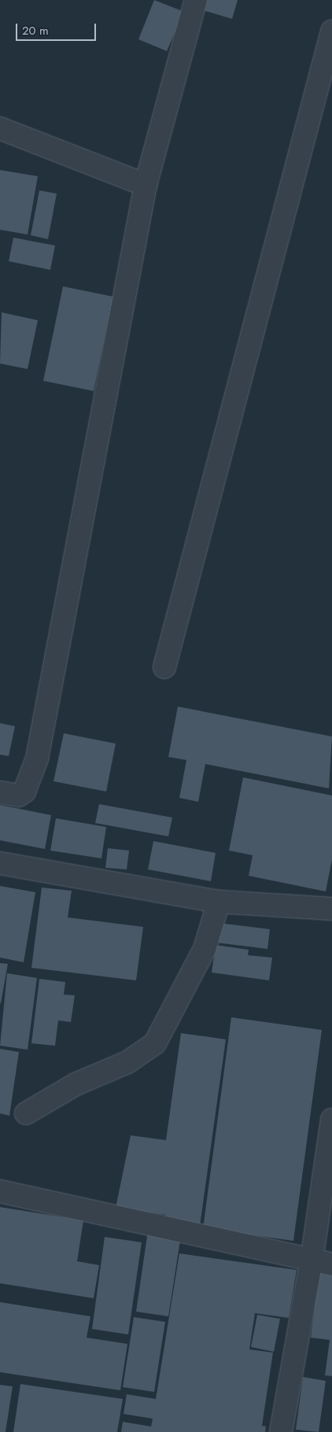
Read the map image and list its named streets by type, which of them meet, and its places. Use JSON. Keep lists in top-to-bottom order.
{
  "scale_bar": "20 m"
}
